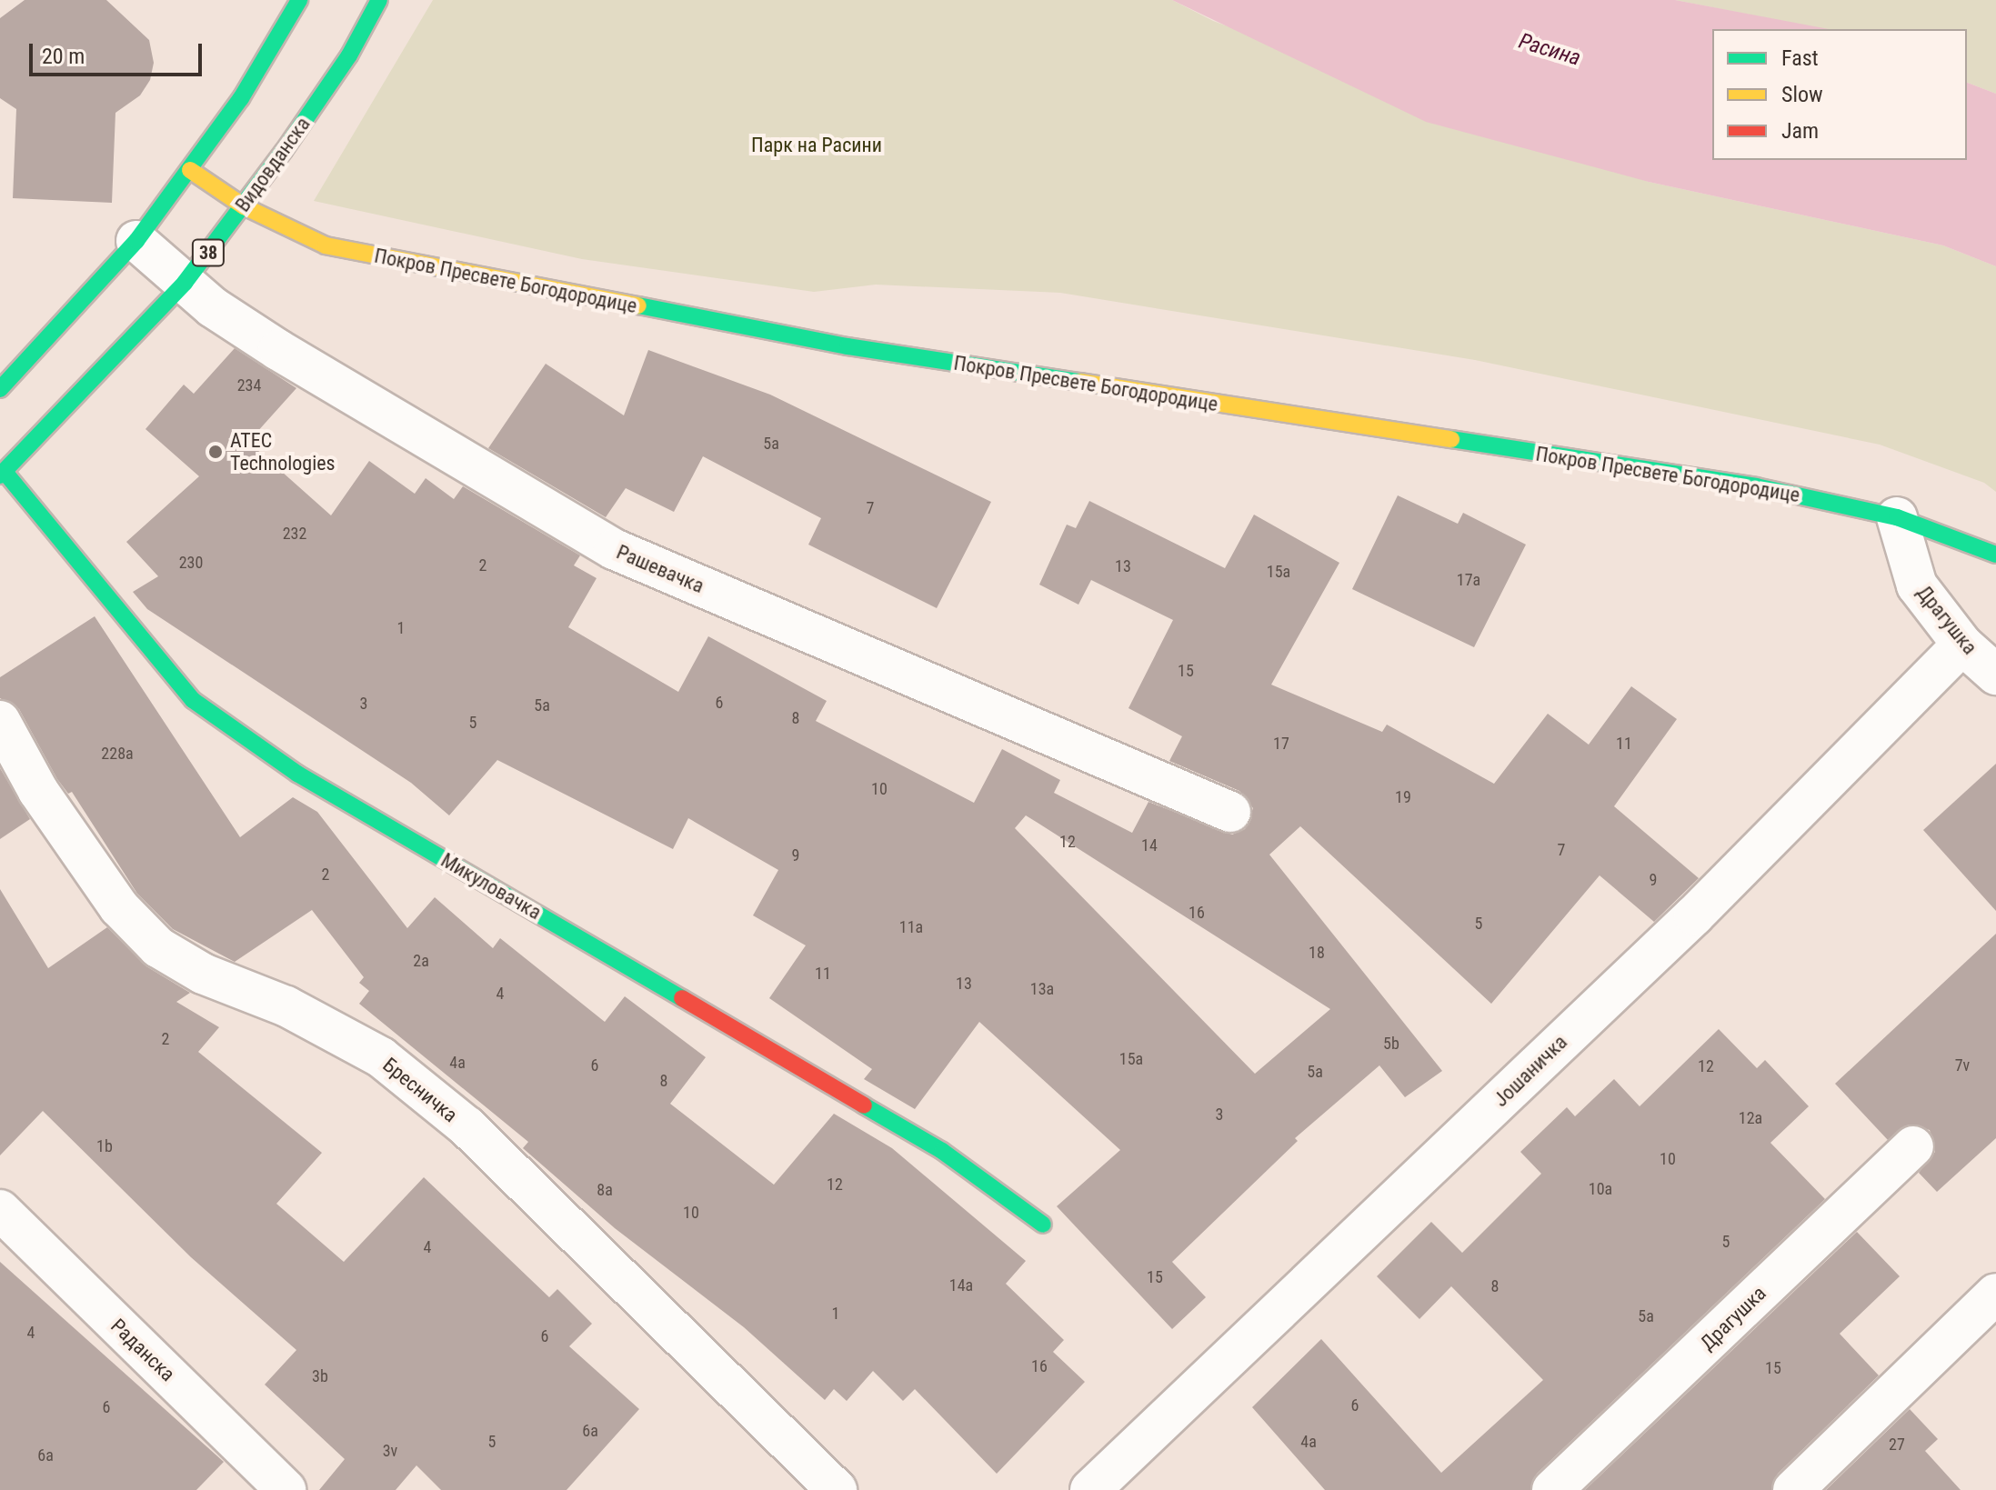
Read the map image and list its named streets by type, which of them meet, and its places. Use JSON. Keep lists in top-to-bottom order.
{
  "streets": {
    "street": [
      "Видовданска",
      "38",
      "Покров Пресвете Богодородице",
      "Рашевачка",
      "Драгушка",
      "Микуловачка",
      "Јошаничка",
      "Бресничка",
      "Раданска"
    ]
  },
  "crossings": [
    ["Видовданска", "Покров Пресвете Богодородице"],
    ["Видовданска", "Рашевачка"],
    ["Видовданска", "Микуловачка"],
    ["Покров Пресвете Богодородице", "Драгушка"],
    ["Драгушка", "Јошаничка"]
  ],
  "water": ["Расина"],
  "parks": ["Парк на Расини"],
  "places": ["ATEC Technologies"],
  "house_numbers": [
    "234",
    "5a",
    "7",
    "232",
    "230",
    "2",
    "13",
    "15a",
    "17a",
    "1",
    "15",
    "6",
    "3",
    "5a",
    "8",
    "5",
    "17",
    "11",
    "228a",
    "10",
    "19",
    "12",
    "14",
    "7",
    "9",
    "2",
    "9",
    "16",
    "5",
    "11a",
    "18",
    "2a",
    "11",
    "13",
    "13a",
    "4",
    "2",
    "5b",
    "15a",
    "4a",
    "6",
    "7v",
    "12",
    "5a",
    "8",
    "3",
    "12a",
    "1b",
    "10",
    "12",
    "10a",
    "8a",
    "10",
    "5",
    "4",
    "15",
    "14a",
    "8",
    "1",
    "5a",
    "4",
    "6",
    "16",
    "15",
    "3b",
    "6",
    "6",
    "6a",
    "5",
    "4a",
    "27",
    "3v",
    "6a"
  ],
  "legend": ["Fast", "Slow", "Jam"],
  "scale_bar": "20 m"
}
